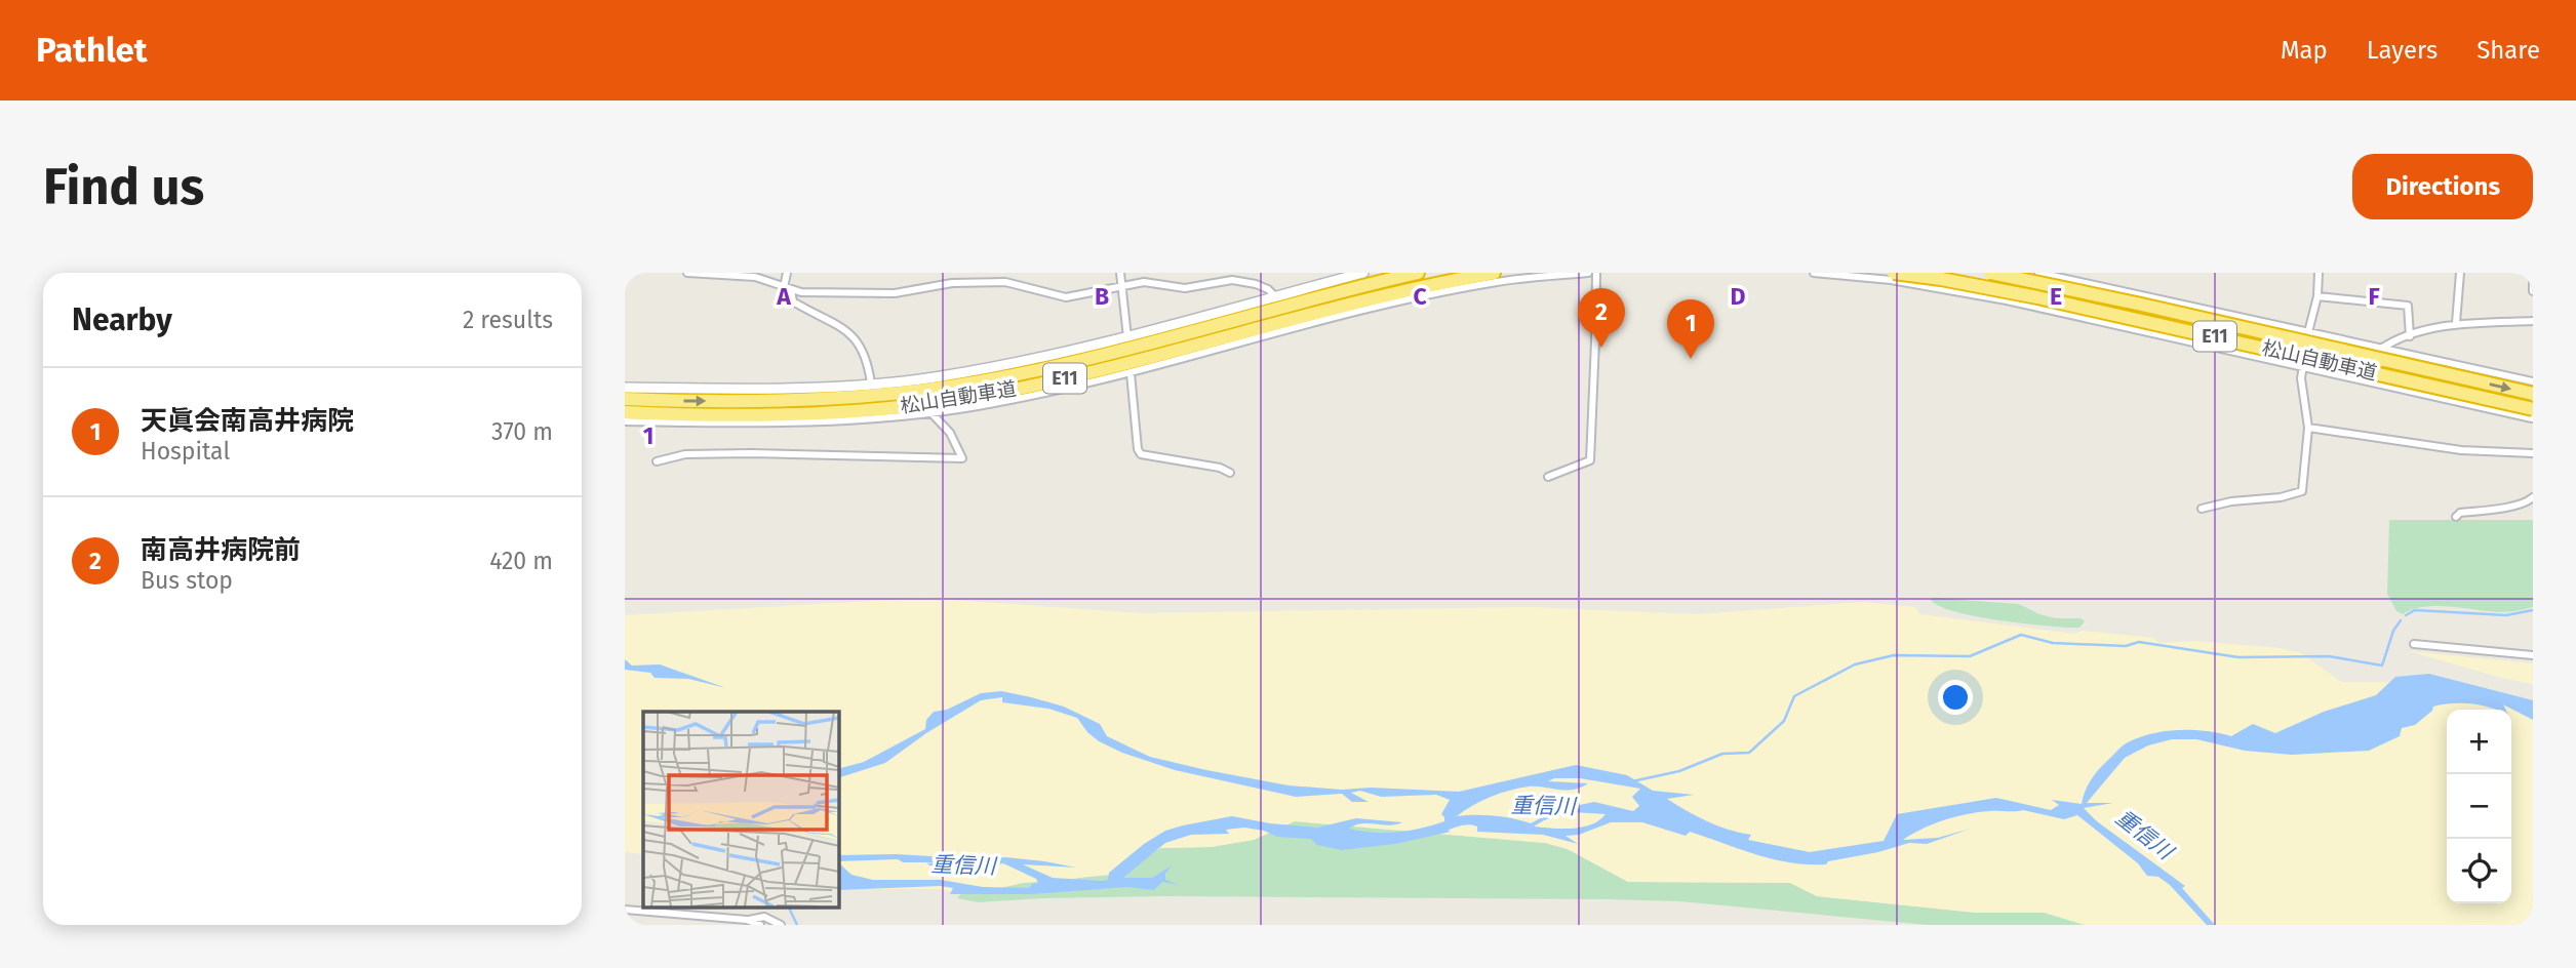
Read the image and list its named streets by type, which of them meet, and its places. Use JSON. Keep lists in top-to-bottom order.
{
  "streets": {
    "highway": ["E11", "松山自動車道"]
  },
  "water": ["重信川"],
  "page": {
    "header": "Pathlet",
    "nav": ["Map", "Layers", "Share"],
    "buttons": "Directions",
    "title": "Find us",
    "heading": ["Nearby", "2 results"],
    "pins": ["2", "1"],
    "list": [
      {
        "mark": "1",
        "name": "天眞会南高井病院",
        "note": "Hospital",
        "value": "370 m"
      },
      {
        "mark": "2",
        "name": "南高井病院前",
        "note": "Bus stop",
        "value": "420 m"
      }
    ],
    "map_buttons": ["+", "−"]
  },
  "grid": {
    "columns": [
      "A",
      "B",
      "C",
      "D",
      "E",
      "F"
    ],
    "rows": ["1"]
  }
}
